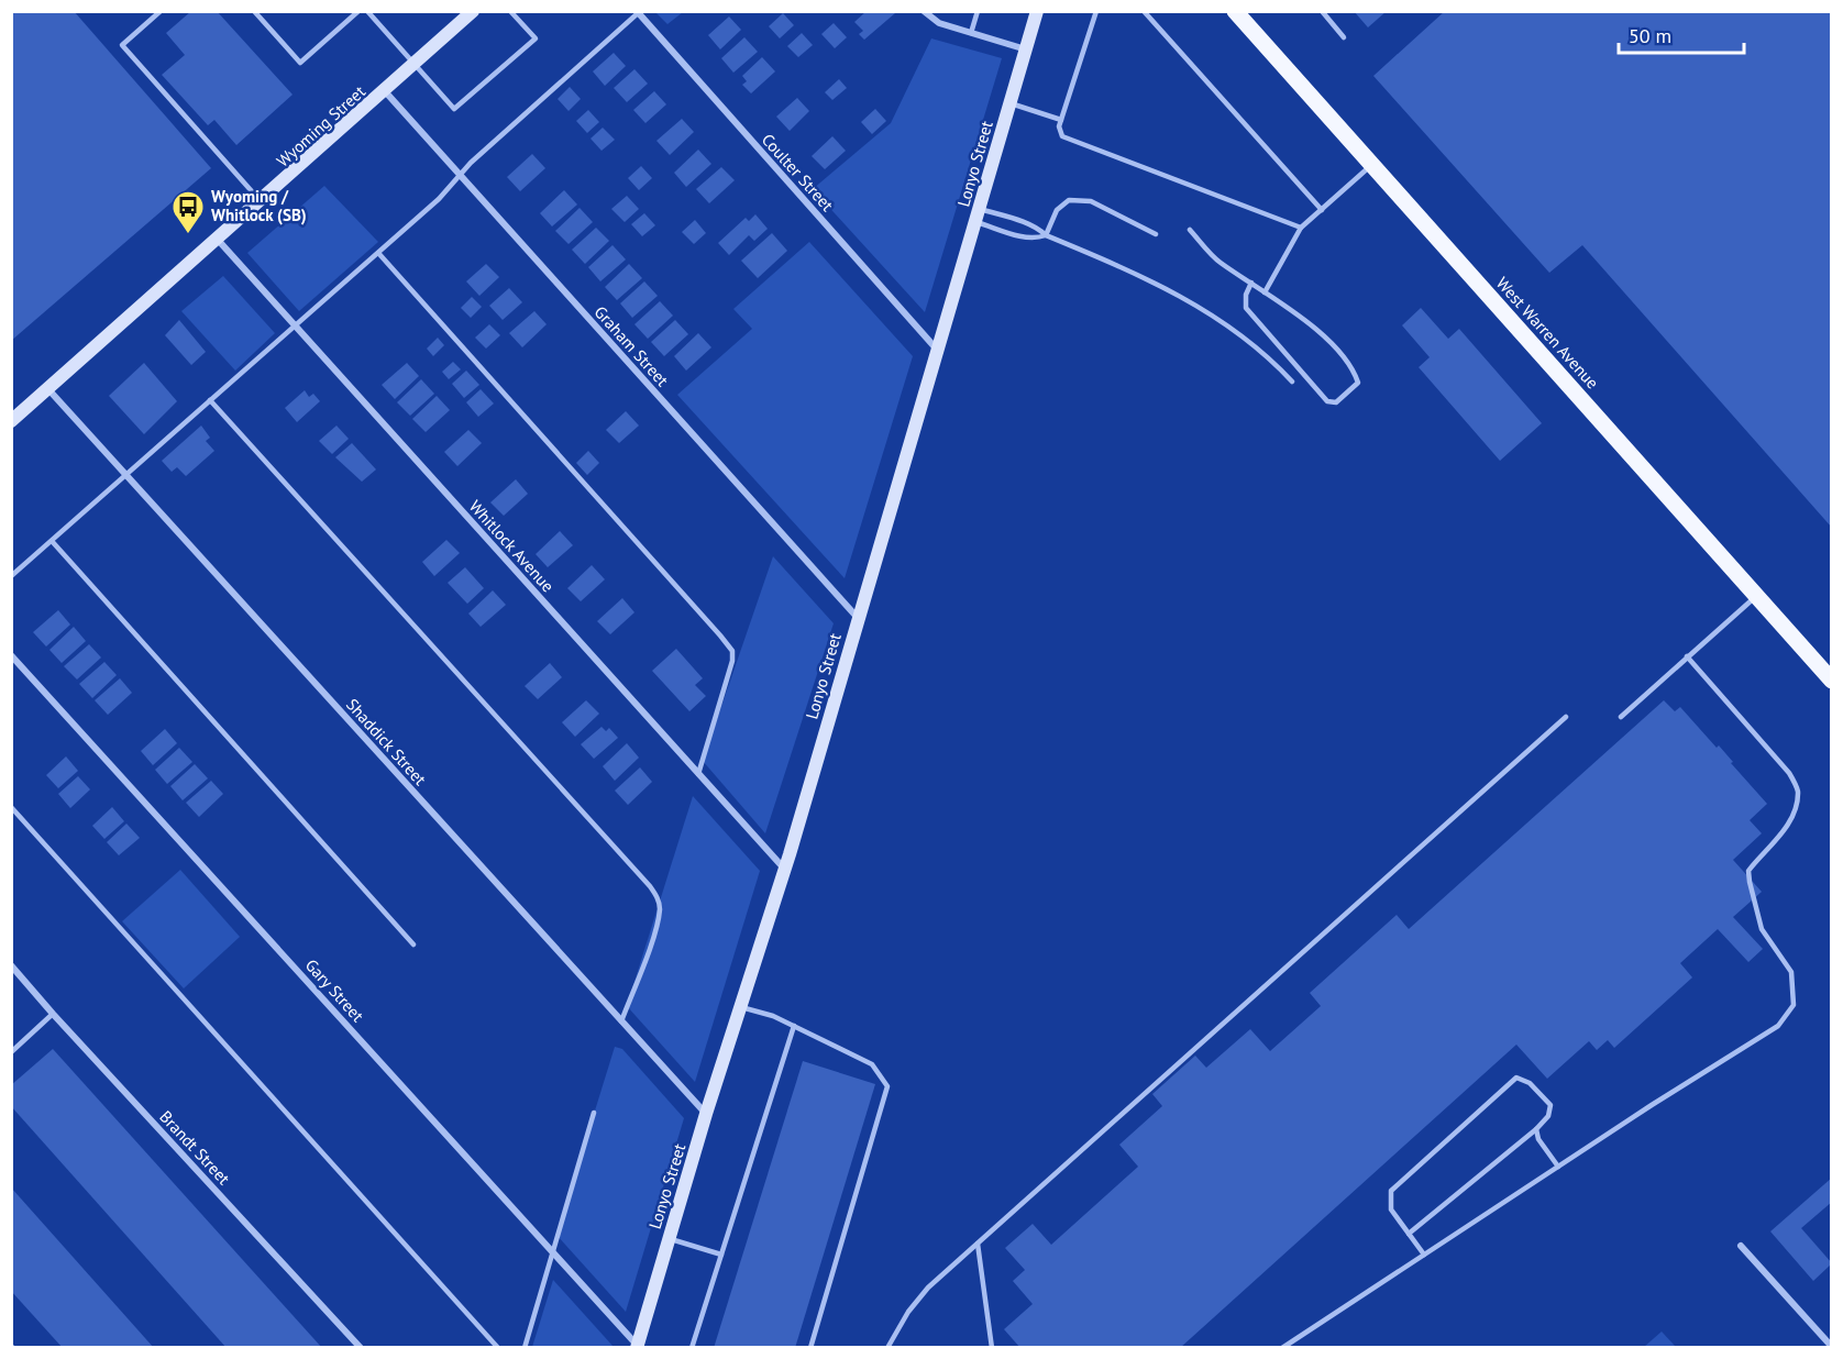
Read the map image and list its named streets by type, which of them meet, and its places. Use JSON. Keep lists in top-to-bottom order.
{
  "streets": {
    "main road": ["West Warren Avenue"],
    "street": [
      "Wyoming Street",
      "Lonyo Street",
      "Coulter Street",
      "Graham Street",
      "Whitlock Avenue",
      "Shaddick Street",
      "Gary Street",
      "Brandt Street"
    ]
  },
  "crossings": [
    ["Wyoming Street", "Graham Street"],
    ["Wyoming Street", "Whitlock Avenue"],
    ["Wyoming Street", "Shaddick Street"],
    ["Lonyo Street", "Coulter Street"],
    ["Lonyo Street", "Graham Street"],
    ["Lonyo Street", "Whitlock Avenue"],
    ["Lonyo Street", "Shaddick Street"],
    ["Lonyo Street", "Gary Street"]
  ],
  "places": {
    "bus stop": ["Wyoming / Whitlock (SB)"]
  },
  "scale_bar": "50 m"
}
